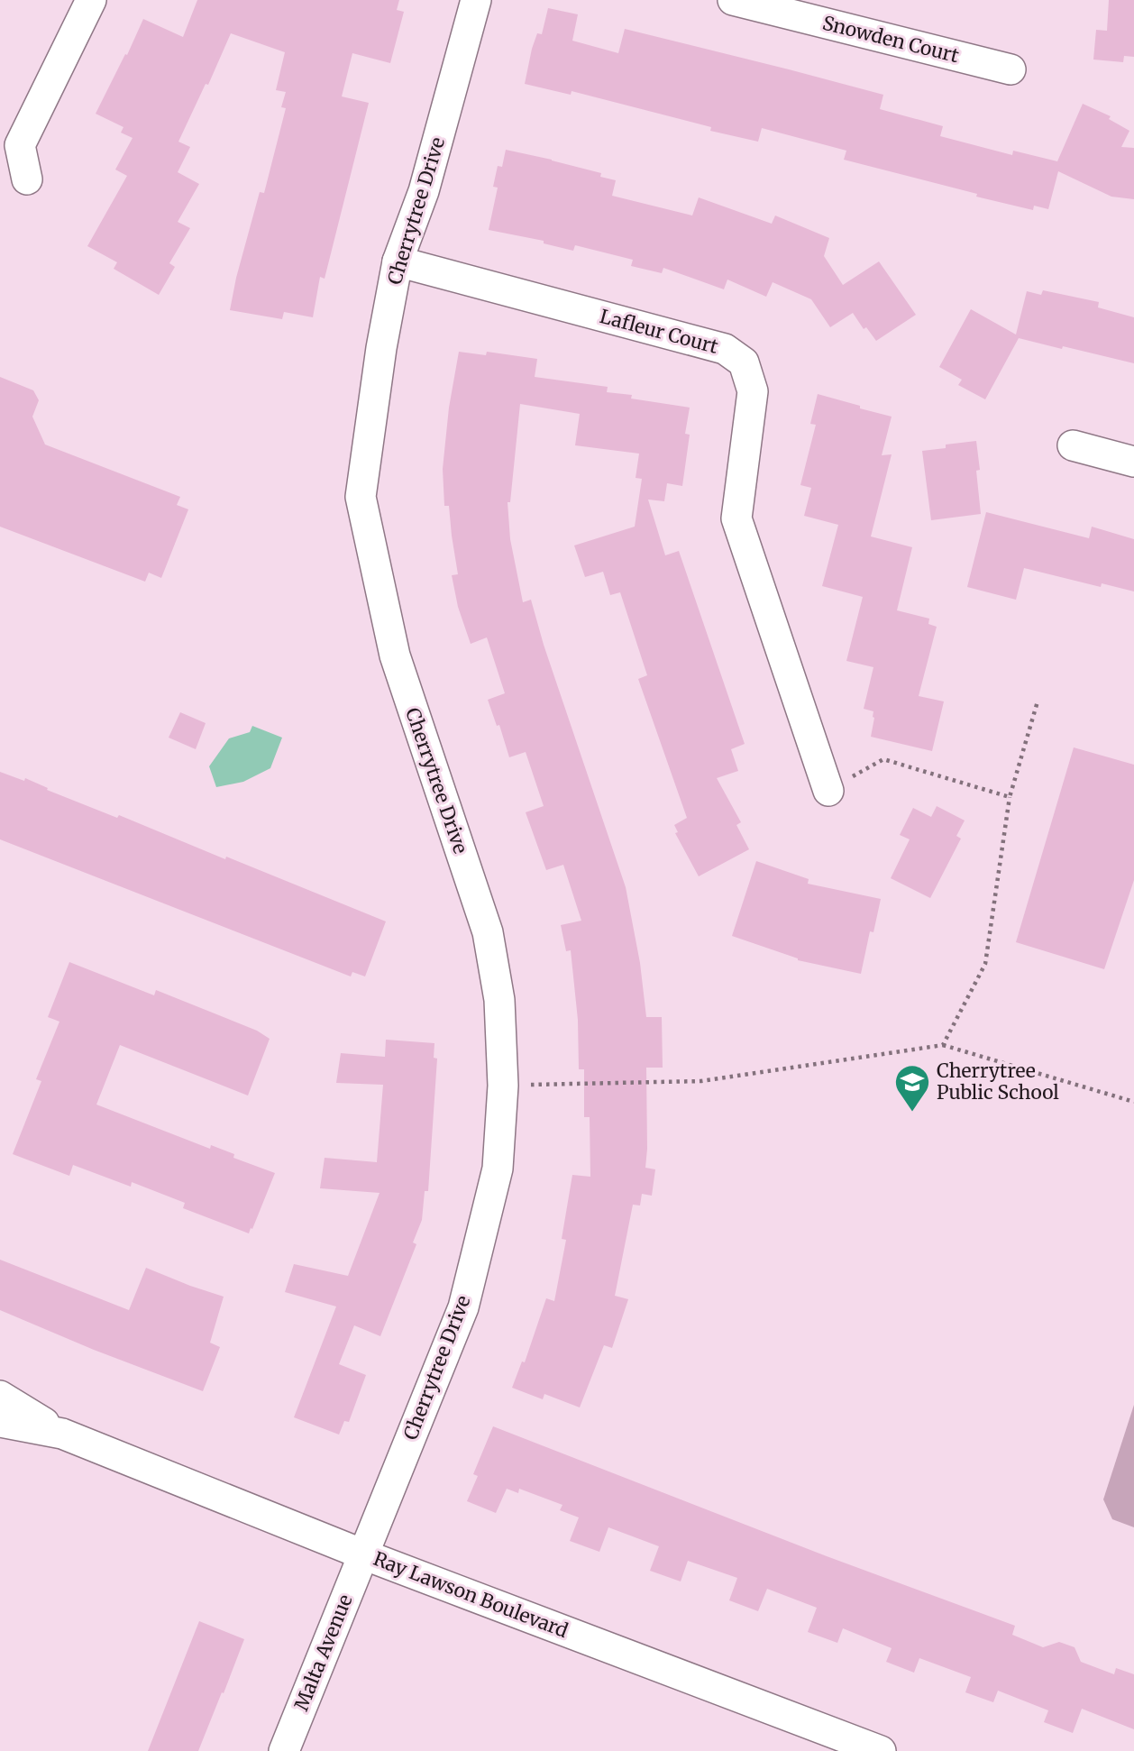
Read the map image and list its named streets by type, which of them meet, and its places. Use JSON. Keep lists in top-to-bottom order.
{
  "streets": {
    "street": [
      "Snowden Court",
      "Cherrytree Drive",
      "Lafleur Court",
      "Ray Lawson Boulevard",
      "Malta Avenue"
    ]
  },
  "crossings": [
    ["Cherrytree Drive", "Lafleur Court"],
    ["Cherrytree Drive", "Ray Lawson Boulevard"],
    ["Cherrytree Drive", "Malta Avenue"],
    ["Ray Lawson Boulevard", "Malta Avenue"]
  ],
  "places": {
    "school or university": ["Cherrytree Public School"]
  }
}
